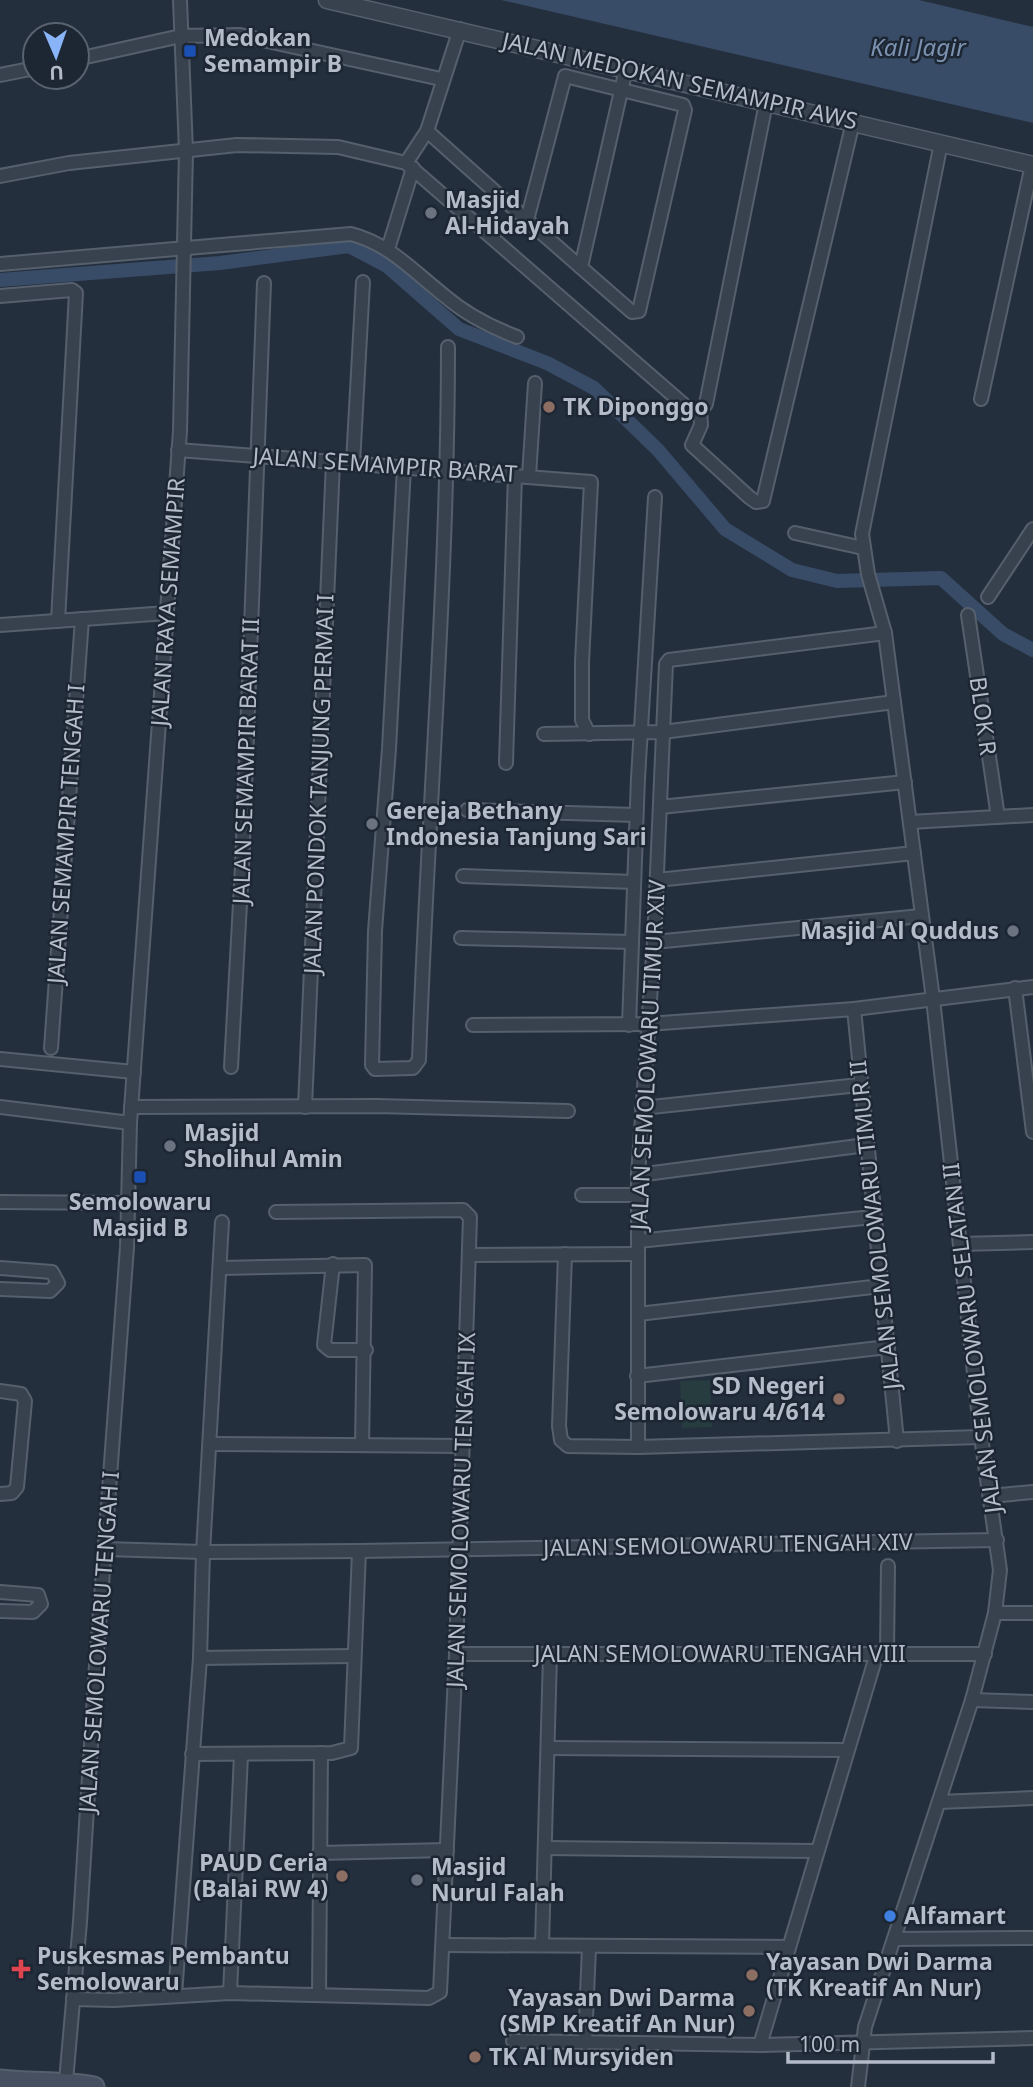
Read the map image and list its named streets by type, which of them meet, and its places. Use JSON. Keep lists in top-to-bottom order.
{
  "streets": {
    "street": [
      "JALAN MEDOKAN SEMAMPIR AWS",
      "JALAN SEMAMPIR BARAT",
      "JALAN RAYA SEMAMPIR",
      "BLOK R",
      "JALAN SEMAMPIR BARAT II",
      "JALAN PONDOK TANJUNG PERMAI I",
      "JALAN SEMAMPIR TENGAH I",
      "JALAN SEMOLOWARU TIMUR XIV",
      "JALAN SEMOLOWARU TIMUR II",
      "JALAN SEMOLOWARU SELATAN II",
      "JALAN SEMOLOWARU TENGAH IX",
      "JALAN SEMOLOWARU TENGAH XIV",
      "JALAN SEMOLOWARU TENGAH I",
      "JALAN SEMOLOWARU TENGAH VIII"
    ]
  },
  "crossings": [
    ["JALAN MEDOKAN SEMAMPIR AWS", "JALAN SEMOLOWARU SELATAN II"],
    ["JALAN SEMAMPIR BARAT", "JALAN RAYA SEMAMPIR"],
    ["JALAN SEMAMPIR BARAT", "JALAN SEMAMPIR BARAT II"],
    ["JALAN SEMAMPIR BARAT", "JALAN PONDOK TANJUNG PERMAI I"],
    ["JALAN RAYA SEMAMPIR", "JALAN SEMOLOWARU TENGAH I"],
    ["JALAN SEMOLOWARU TIMUR XIV", "JALAN SEMOLOWARU SELATAN II"],
    ["JALAN SEMOLOWARU SELATAN II", "JALAN SEMOLOWARU TENGAH XIV"],
    ["JALAN SEMOLOWARU SELATAN II", "JALAN SEMOLOWARU TENGAH VIII"],
    ["JALAN SEMOLOWARU TENGAH IX", "JALAN SEMOLOWARU TENGAH XIV"],
    ["JALAN SEMOLOWARU TENGAH IX", "JALAN SEMOLOWARU TENGAH VIII"],
    ["JALAN SEMOLOWARU TENGAH XIV", "JALAN SEMOLOWARU TENGAH I"]
  ],
  "water": ["Kali Jagir"],
  "places": {
    "transit": ["Medokan Semampir B", "Semolowaru Masjid B"],
    "other": [
      "Masjid Al-Hidayah",
      "TK Diponggo",
      "Gereja Bethany Indonesia Tanjung Sari",
      "Masjid Al Quddus",
      "Masjid Sholihul Amin",
      "SD Negeri Semolowaru 4/614",
      "PAUD Ceria (Balai RW 4)",
      "Masjid Nurul Falah",
      "Alfamart",
      "Yayasan Dwi Darma (TK Kreatif An Nur)",
      "Yayasan Dwi Darma (SMP Kreatif An Nur)",
      "TK Al Mursyiden"
    ],
    "health": ["Puskesmas Pembantu Semolowaru"]
  },
  "scale_bar": "100 m",
  "north": "bottom"
}
